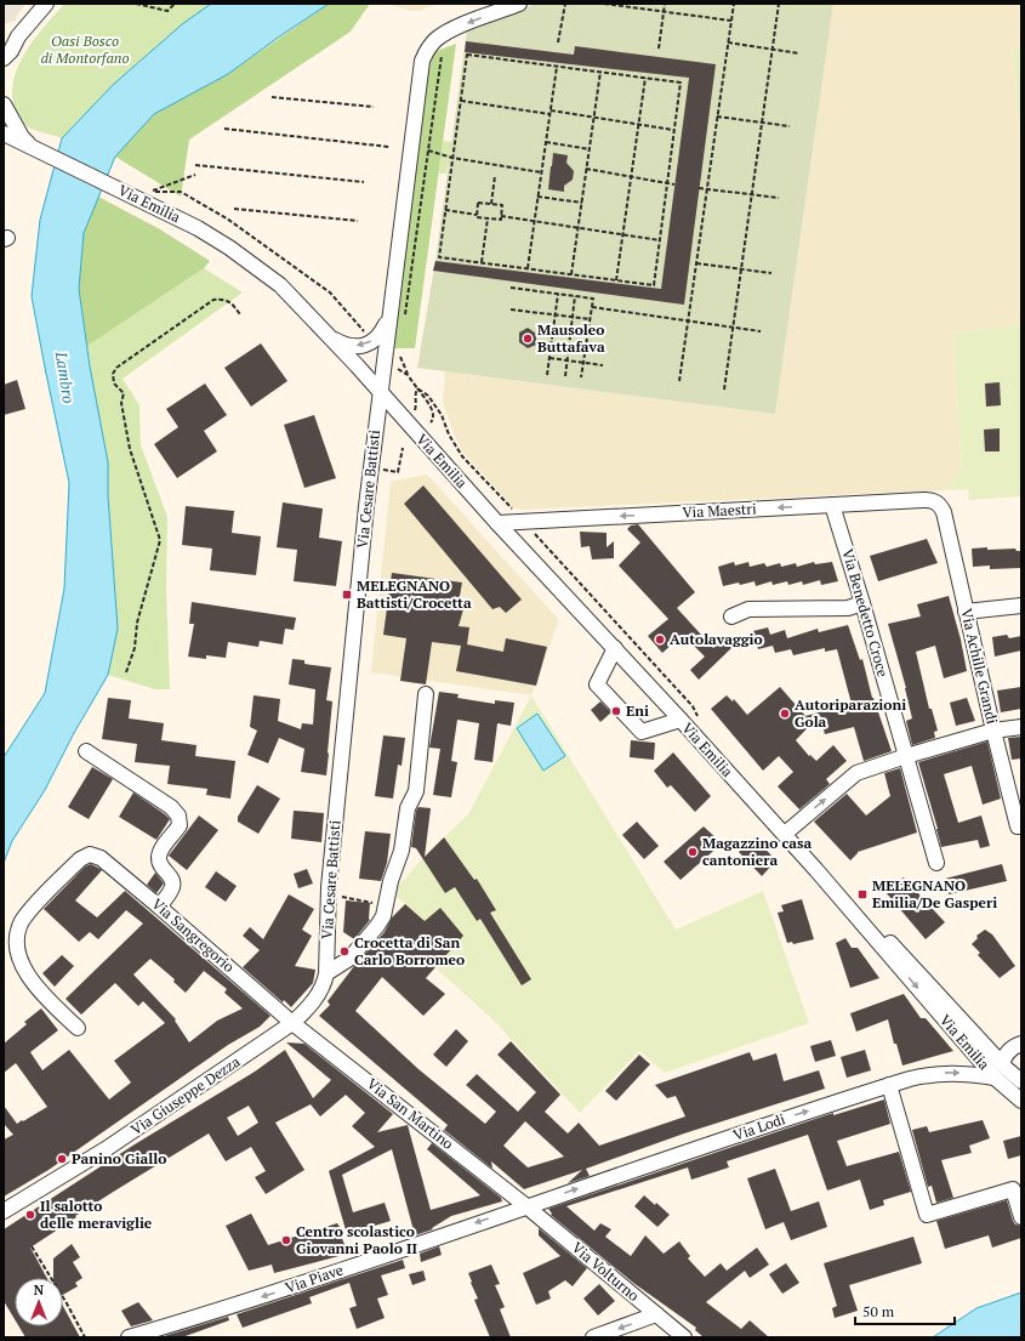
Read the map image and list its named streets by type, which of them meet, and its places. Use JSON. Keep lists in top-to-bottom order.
{
  "streets": {
    "street": [
      "Via Emilia",
      "Via Cesare Battisti",
      "Via Maestri",
      "Via Benedetto Croce",
      "Via Achille Grandi",
      "Via Sangregorio",
      "Via Giuseppe Dezza",
      "Via San Martino",
      "Via Lodi",
      "Via Volturno",
      "Via Piave"
    ]
  },
  "crossings": [
    ["Via Emilia", "Via Cesare Battisti"],
    ["Via Emilia", "Via Maestri"],
    ["Via Emilia", "Via Lodi"],
    ["Via Cesare Battisti", "Via Sangregorio"],
    ["Via Cesare Battisti", "Via Giuseppe Dezza"],
    ["Via Cesare Battisti", "Via San Martino"],
    ["Via Maestri", "Via Benedetto Croce"],
    ["Via Maestri", "Via Achille Grandi"],
    ["Via Sangregorio", "Via Giuseppe Dezza"],
    ["Via Sangregorio", "Via San Martino"],
    ["Via Giuseppe Dezza", "Via San Martino"],
    ["Via San Martino", "Via Lodi"],
    ["Via San Martino", "Via Volturno"],
    ["Via San Martino", "Via Piave"],
    ["Via Lodi", "Via Volturno"],
    ["Via Lodi", "Via Piave"],
    ["Via Volturno", "Via Piave"]
  ],
  "one_way": ["Via Lodi", "Via Piave"],
  "water": ["Lambro"],
  "parks": ["Oasi Bosco di Montorfano"],
  "places": {
    "other": [
      "Mausoleo Buttafava",
      "Autolavaggio",
      "Eni",
      "Autoriparazioni Gola",
      "Magazzino casa cantoniera",
      "Crocetta di San Carlo Borromeo",
      "Panino Giallo",
      "Il salotto delle meraviglie",
      "Centro scolastico Giovanni Paolo II"
    ],
    "transit": ["MELEGNANO Battisti/Crocetta", "MELEGNANO Emilia/De Gasperi"]
  },
  "scale_bar": "50 m",
  "north": "top"
}
